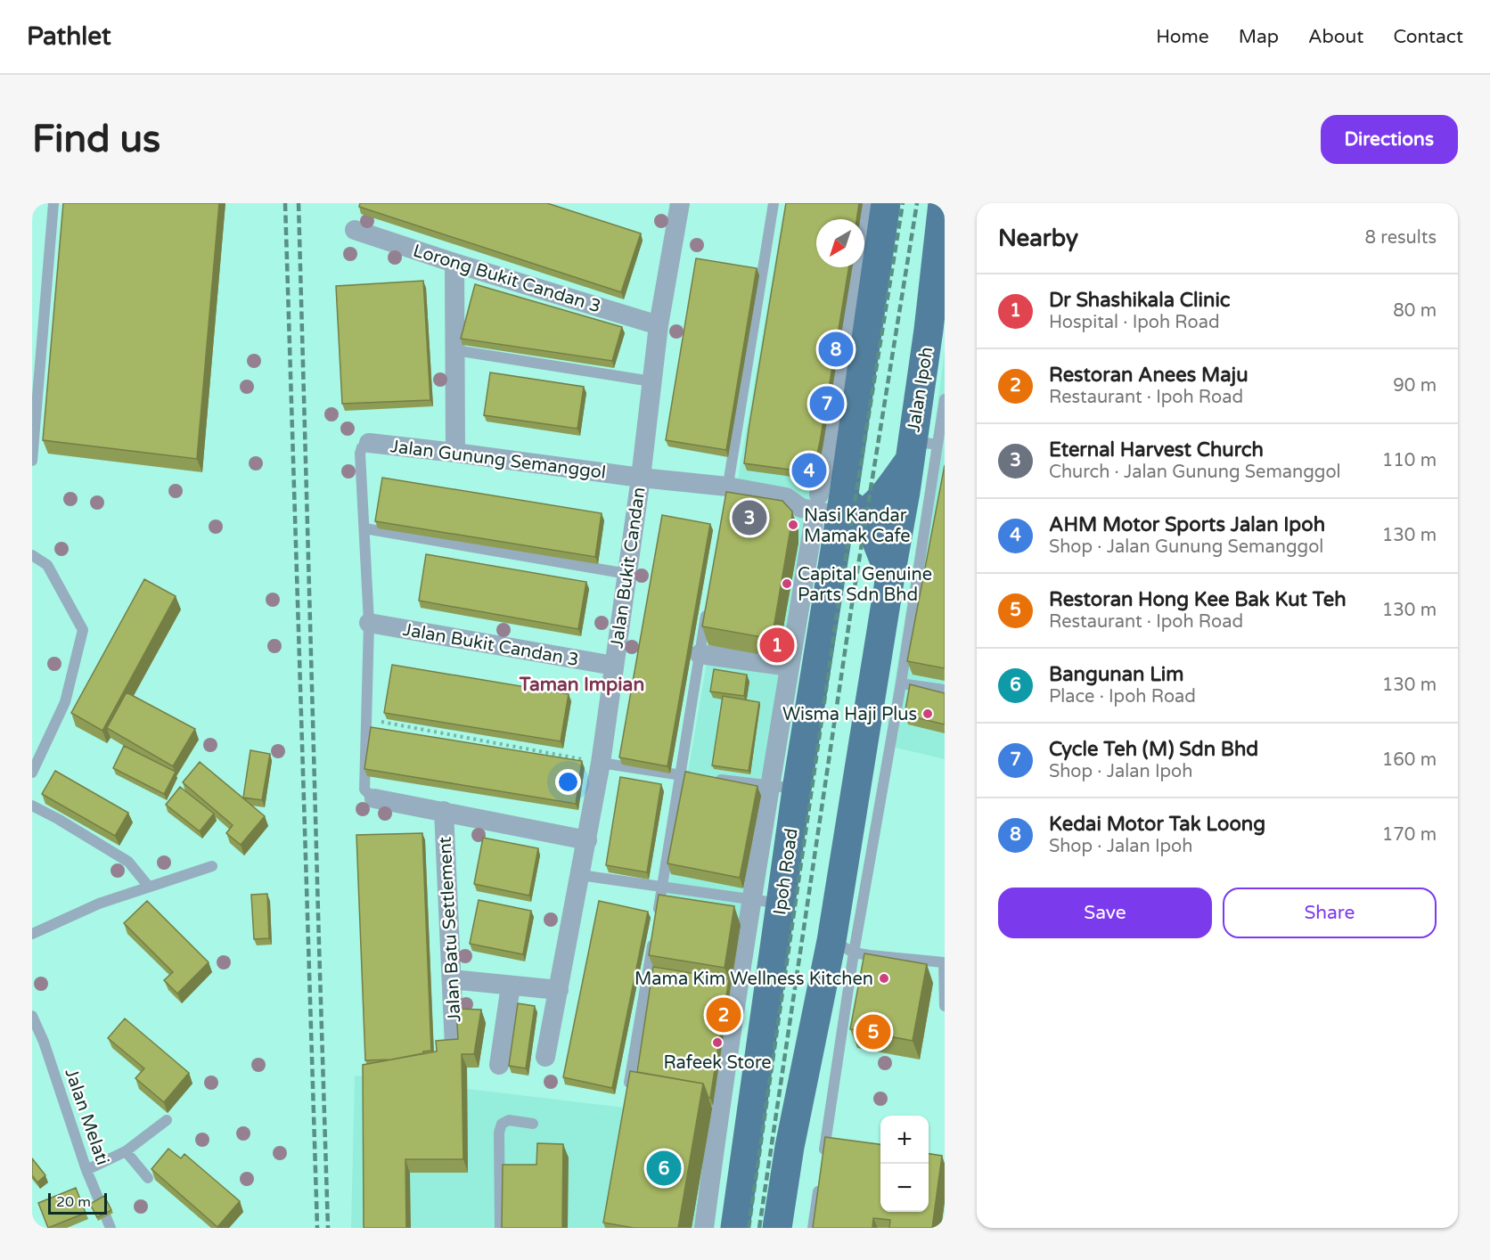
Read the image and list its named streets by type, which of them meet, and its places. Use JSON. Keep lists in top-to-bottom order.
{
  "streets": {
    "main road": ["Jalan Ipoh", "Ipoh Road"],
    "street": [
      "Lorong Bukit Candan 3",
      "Jalan Gunung Semanggol",
      "Jalan Bukit Candan",
      "Jalan Bukit Candan 3",
      "Jalan Batu Settlement"
    ],
    "lane": ["Jalan Melati"]
  },
  "crossings": [
    ["Lorong Bukit Candan 3", "Jalan Bukit Candan"],
    ["Jalan Gunung Semanggol", "Jalan Bukit Candan"],
    ["Jalan Gunung Semanggol", "Ipoh Road"],
    ["Jalan Bukit Candan", "Jalan Bukit Candan 3"]
  ],
  "districts": ["Taman Impian"],
  "places": [
    "Nasi Kandar Mamak Cafe",
    "Capital Genuine Parts Sdn Bhd",
    "Wisma Haji Plus",
    "Mama Kim Wellness Kitchen",
    "Rafeek Store"
  ],
  "scale_bar": "20 m",
  "north": "bottom left",
  "page": {
    "header": "Pathlet",
    "nav": [
      "Home",
      "Map",
      "About",
      "Contact"
    ],
    "buttons": [
      "Directions",
      ["Save", "Share"]
    ],
    "title": "Find us",
    "heading": ["Nearby", "8 results"],
    "list": [
      {
        "mark": "1",
        "name": "Dr Shashikala Clinic",
        "note": "Hospital · Ipoh Road",
        "value": "80 m"
      },
      {
        "mark": "2",
        "name": "Restoran Anees Maju",
        "note": "Restaurant · Ipoh Road",
        "value": "90 m"
      },
      {
        "mark": "3",
        "name": "Eternal Harvest Church",
        "note": "Church · Jalan Gunung Semanggol",
        "value": "110 m"
      },
      {
        "mark": "4",
        "name": "AHM Motor Sports Jalan Ipoh",
        "note": "Shop · Jalan Gunung Semanggol",
        "value": "130 m"
      },
      {
        "mark": "5",
        "name": "Restoran Hong Kee Bak Kut Teh",
        "note": "Restaurant · Ipoh Road",
        "value": "130 m"
      },
      {
        "mark": "6",
        "name": "Bangunan Lim",
        "note": "Place · Ipoh Road",
        "value": "130 m"
      },
      {
        "mark": "7",
        "name": "Cycle Teh (M) Sdn Bhd",
        "note": "Shop · Jalan Ipoh",
        "value": "160 m"
      },
      {
        "mark": "8",
        "name": "Kedai Motor Tak Loong",
        "note": "Shop · Jalan Ipoh",
        "value": "170 m"
      }
    ],
    "pins": [
      "8",
      "7",
      "4",
      "3",
      "1",
      "2",
      "5",
      "6"
    ],
    "map_buttons": ["+", "−"],
    "scale": "20 m"
  }
}
